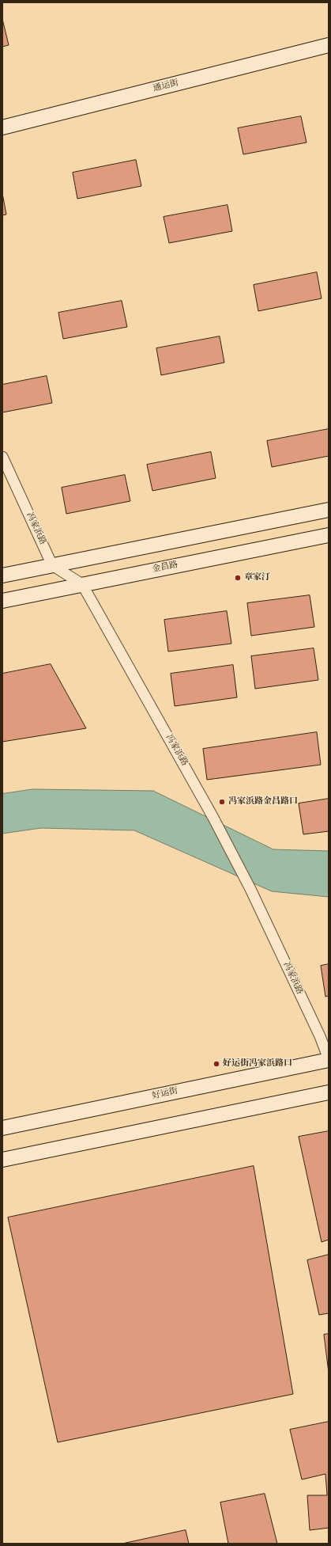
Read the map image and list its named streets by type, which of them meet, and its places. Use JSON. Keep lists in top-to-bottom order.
{
  "streets": {
    "street": [
      "通运街",
      "冯家浜路",
      "金昌路",
      "好运街"
    ]
  },
  "crossings": [
    ["冯家浜路", "金昌路"],
    ["冯家浜路", "好运街"]
  ],
  "places": ["章家汀", "冯家浜路金昌路口", "好运街冯家浜路口"]
}
